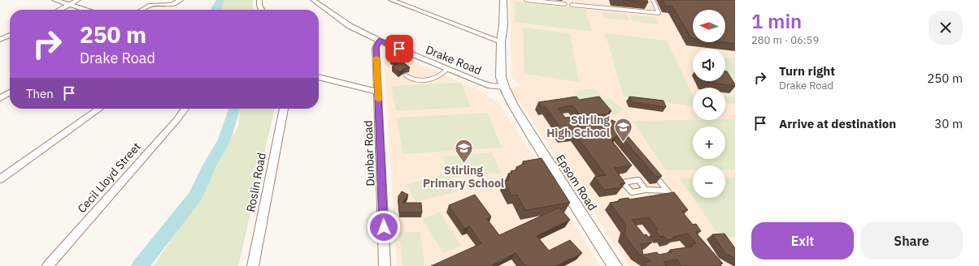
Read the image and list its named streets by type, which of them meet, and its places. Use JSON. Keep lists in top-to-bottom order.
{
  "streets": {
    "street": [
      "Drake Road",
      "Dunbar Road",
      "Cecil Lloyd Street",
      "Roslin Road",
      "Epsom Road"
    ]
  },
  "crossings": [
    ["Drake Road", "Dunbar Road"],
    ["Drake Road", "Epsom Road"]
  ],
  "places": {
    "school or university": ["Stirling High School", "Stirling Primary School"]
  },
  "north": "left",
  "page": {
    "heading": ["1 min", "280 m · 06:59"],
    "map_buttons": ["+", "−"],
    "turn": ["250 m", "Drake Road"],
    "list": [
      {
        "name": "Turn right",
        "note": "Drake Road",
        "value": "250 m"
      },
      {
        "name": "Arrive at destination",
        "value": "30 m"
      }
    ],
    "then": "Then",
    "buttons": ["Exit", "Share"]
  }
}
